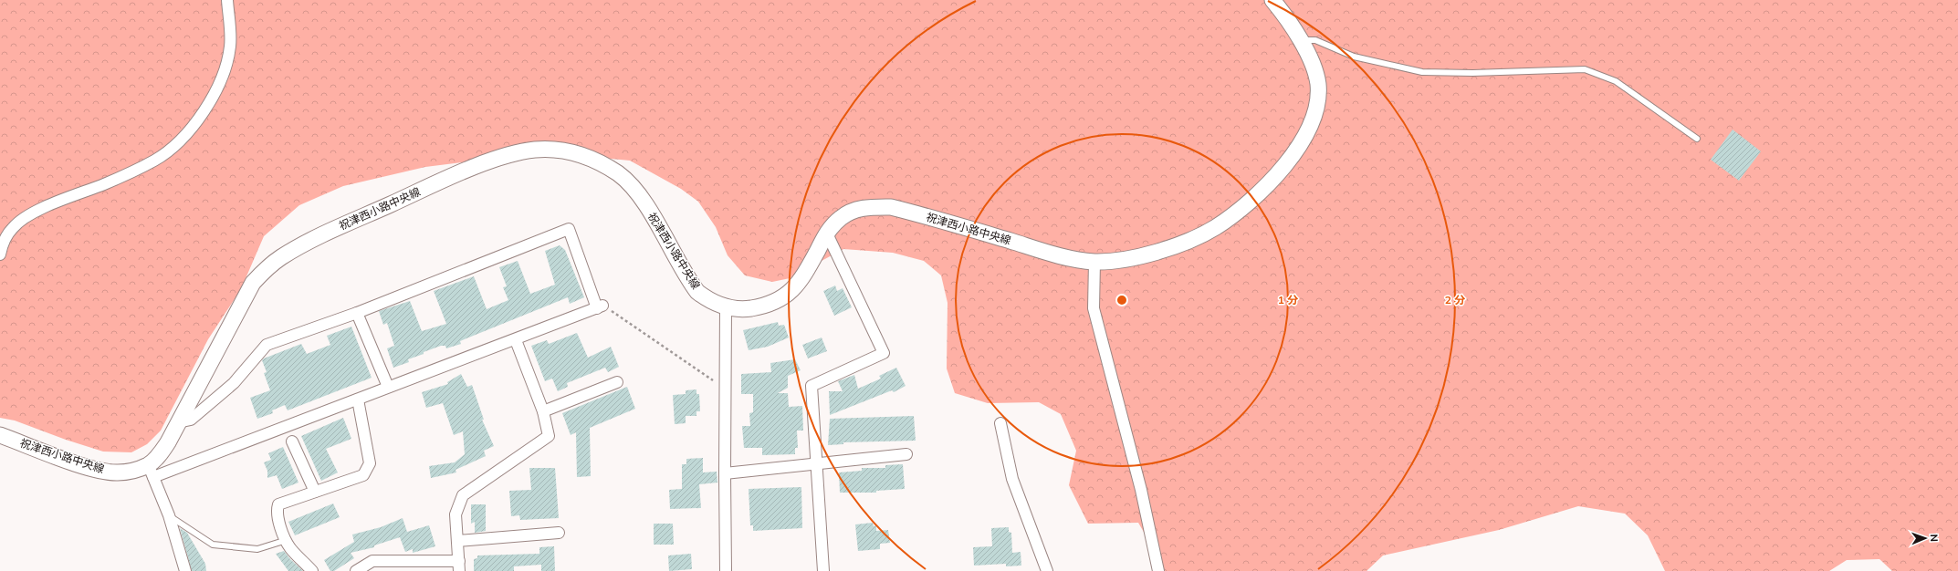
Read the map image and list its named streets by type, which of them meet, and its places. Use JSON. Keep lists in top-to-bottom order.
{
  "streets": {
    "main road": ["祝津西小路中央線"]
  },
  "north": "right",
  "rings": ["1 分", "2 分"]
}
